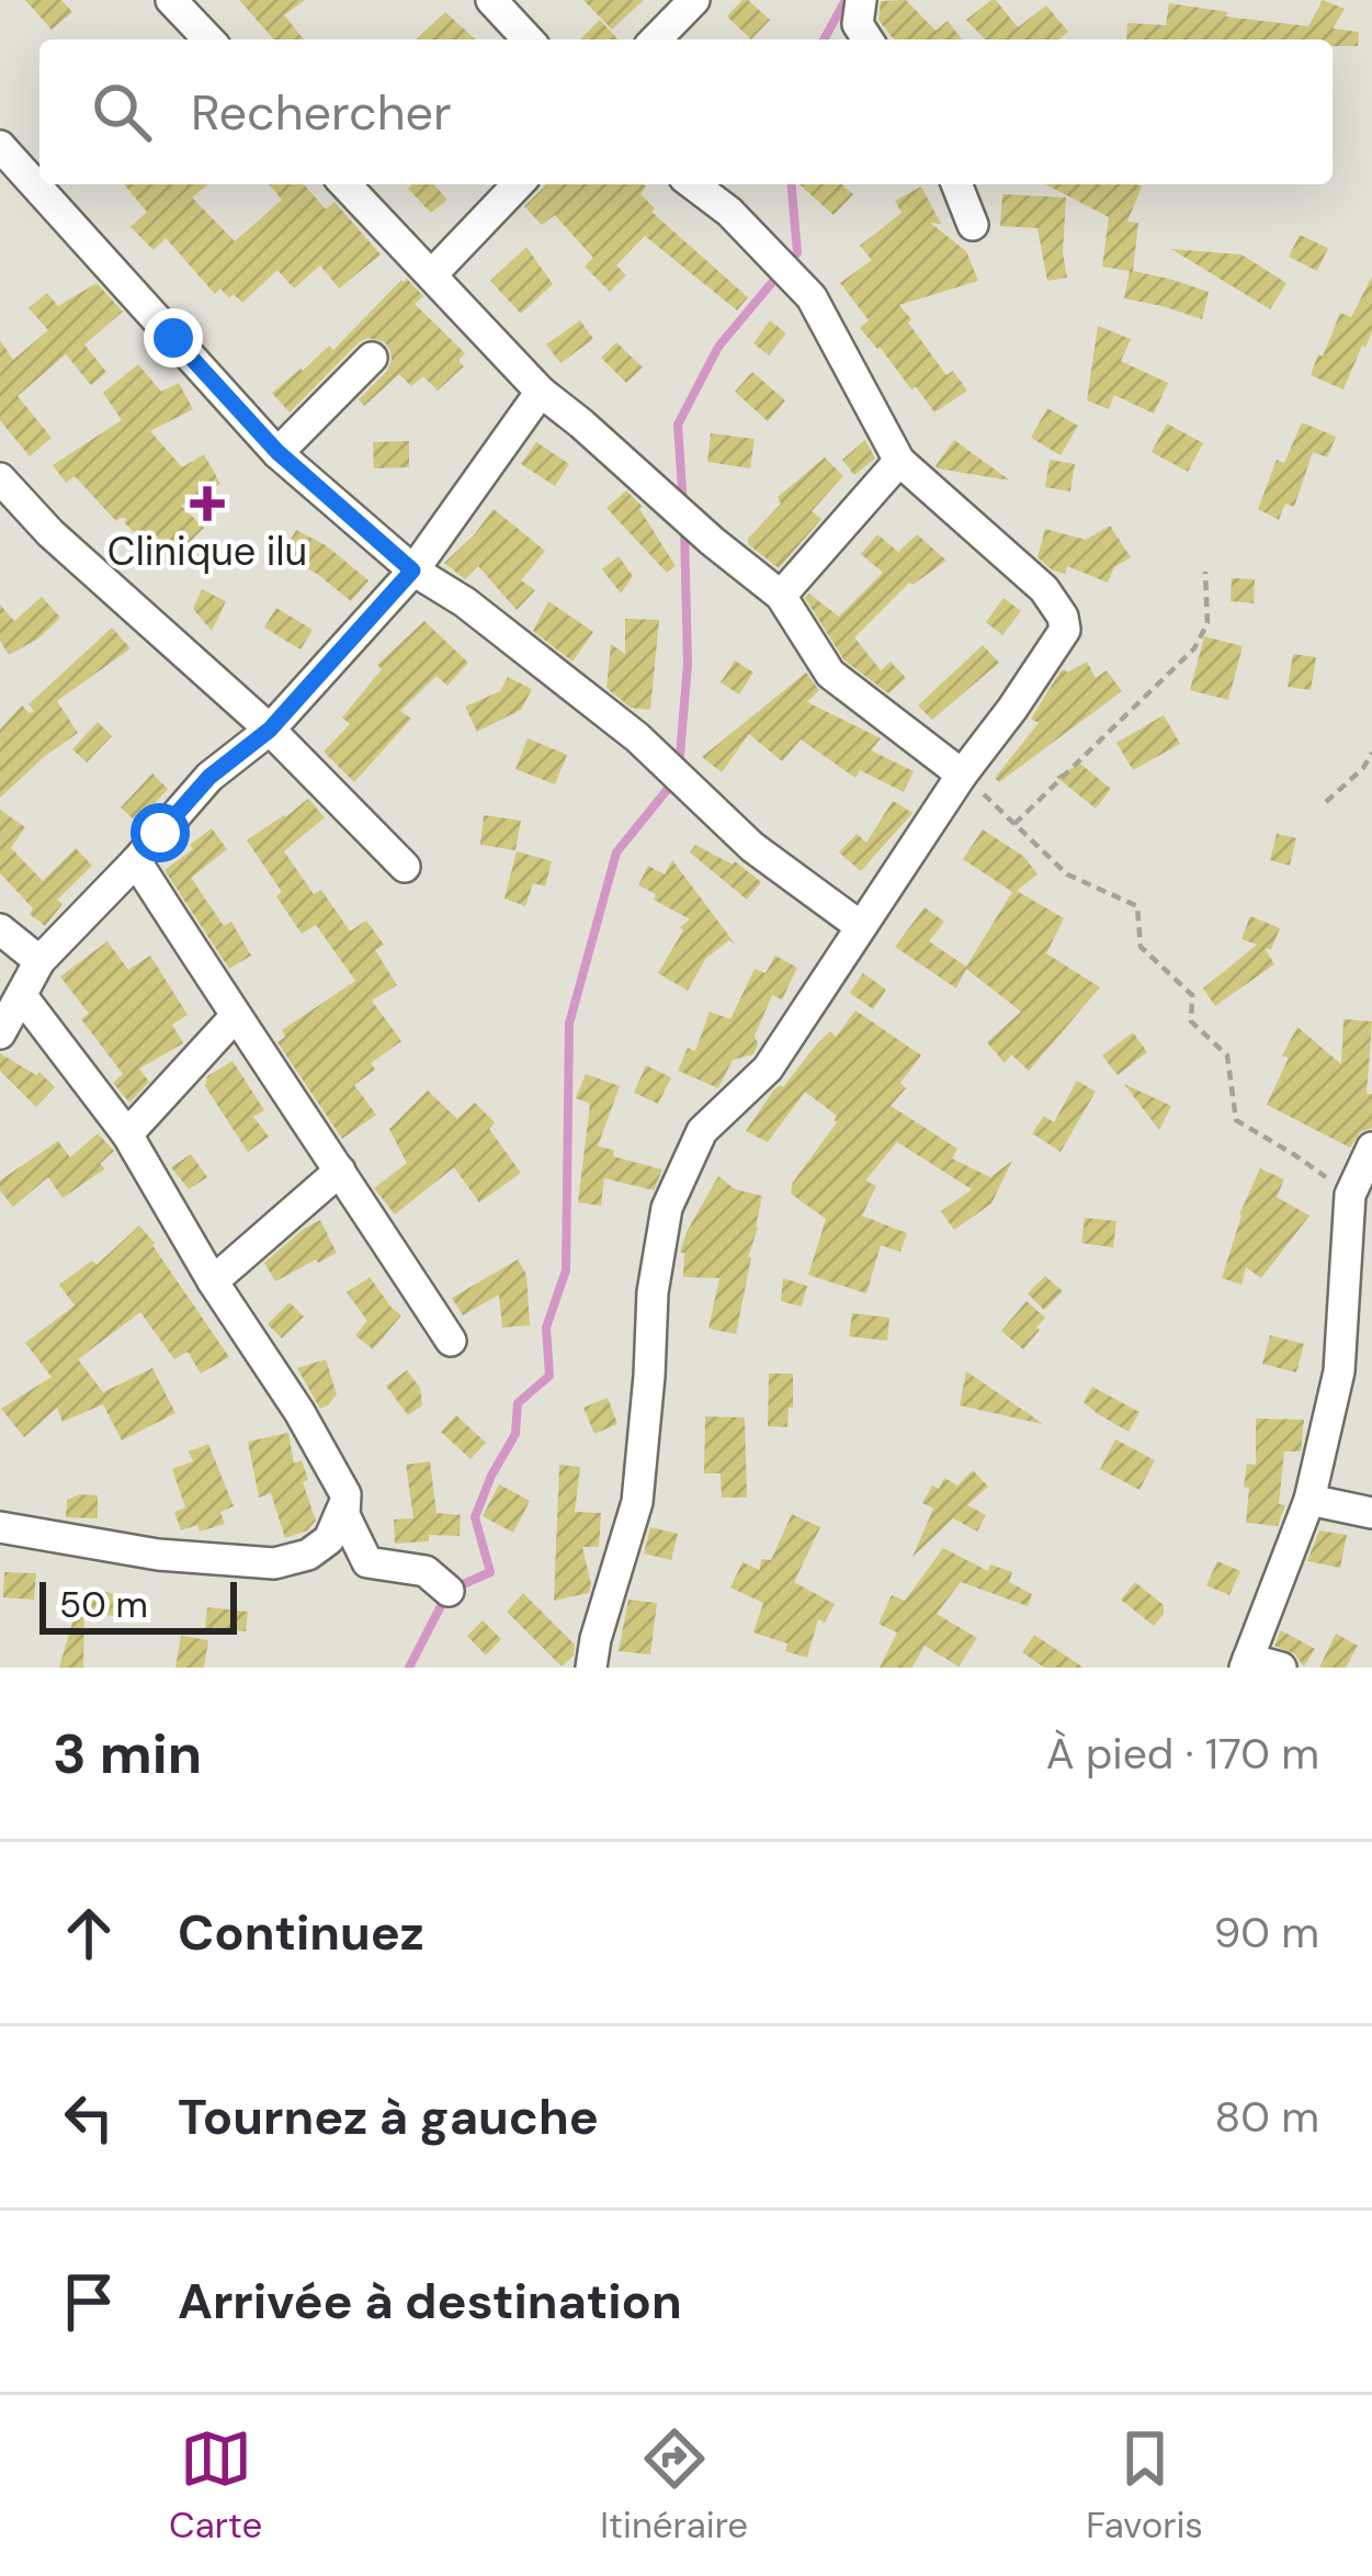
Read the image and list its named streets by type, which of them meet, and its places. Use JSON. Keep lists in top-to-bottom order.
{
  "places": {
    "health": ["Clinique ilu"]
  },
  "scale_bar": "50 m",
  "page": {
    "search": "Rechercher",
    "scale": "50 m",
    "heading": ["3 min", "À pied · 170 m"],
    "list": [
      ["Continuez", "90 m"],
      ["Tournez à gauche", "80 m"],
      "Arrivée à destination"
    ],
    "nav": ["Carte", "Itinéraire", "Favoris"]
  }
}
